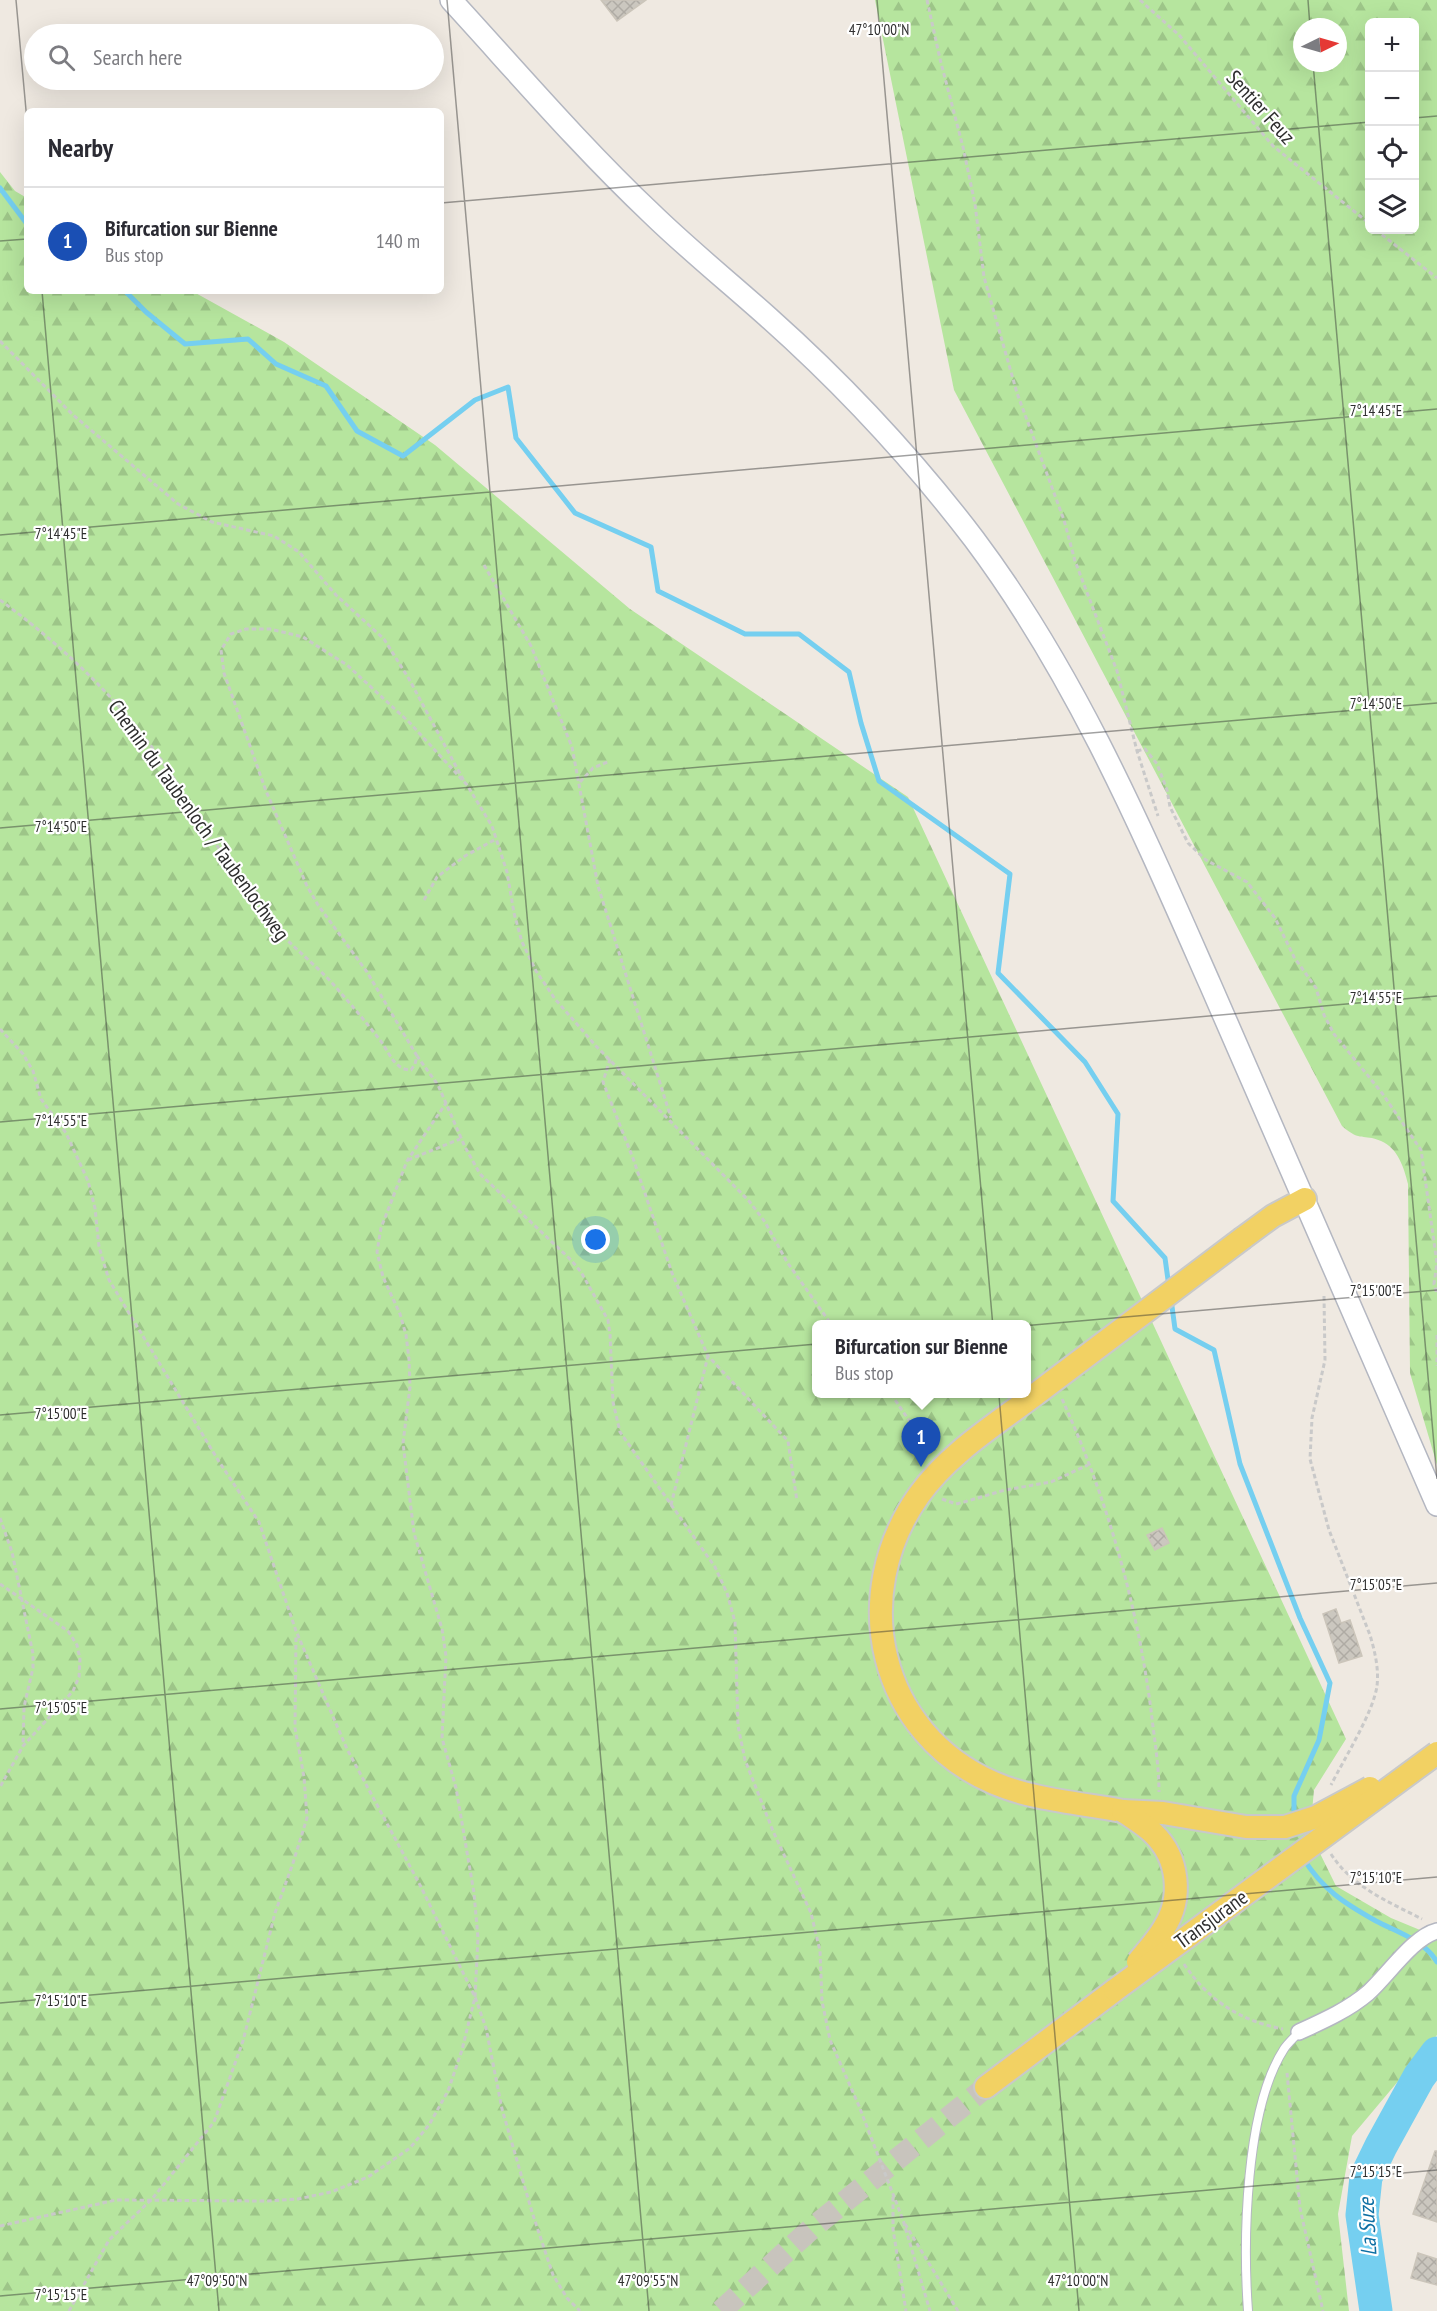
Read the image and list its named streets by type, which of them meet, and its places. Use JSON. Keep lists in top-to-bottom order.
{
  "streets": {
    "main road": ["Transjurane"],
    "path": ["Sentier Feuz", "Chemin du Taubenloch / Taubenlochweg"]
  },
  "water": ["La Suze"],
  "north": "right",
  "page": {
    "map_buttons": ["+", "−"],
    "search": "Search here",
    "heading": "Nearby",
    "list": [
      {
        "mark": "1",
        "name": "Bifurcation sur Bienne",
        "note": "Bus stop",
        "value": "140 m"
      }
    ],
    "popup": ["Bifurcation sur Bienne", "Bus stop"],
    "pins": "1"
  },
  "coordinates": [
    "47°10'00\"N",
    "7°14'45\"E",
    "7°14'50\"E",
    "7°14'55\"E",
    "7°15'00\"E",
    "7°15'05\"E",
    "7°15'10\"E",
    "7°15'15\"E",
    "47°09'50\"N",
    "47°09'55\"N"
  ]
}
